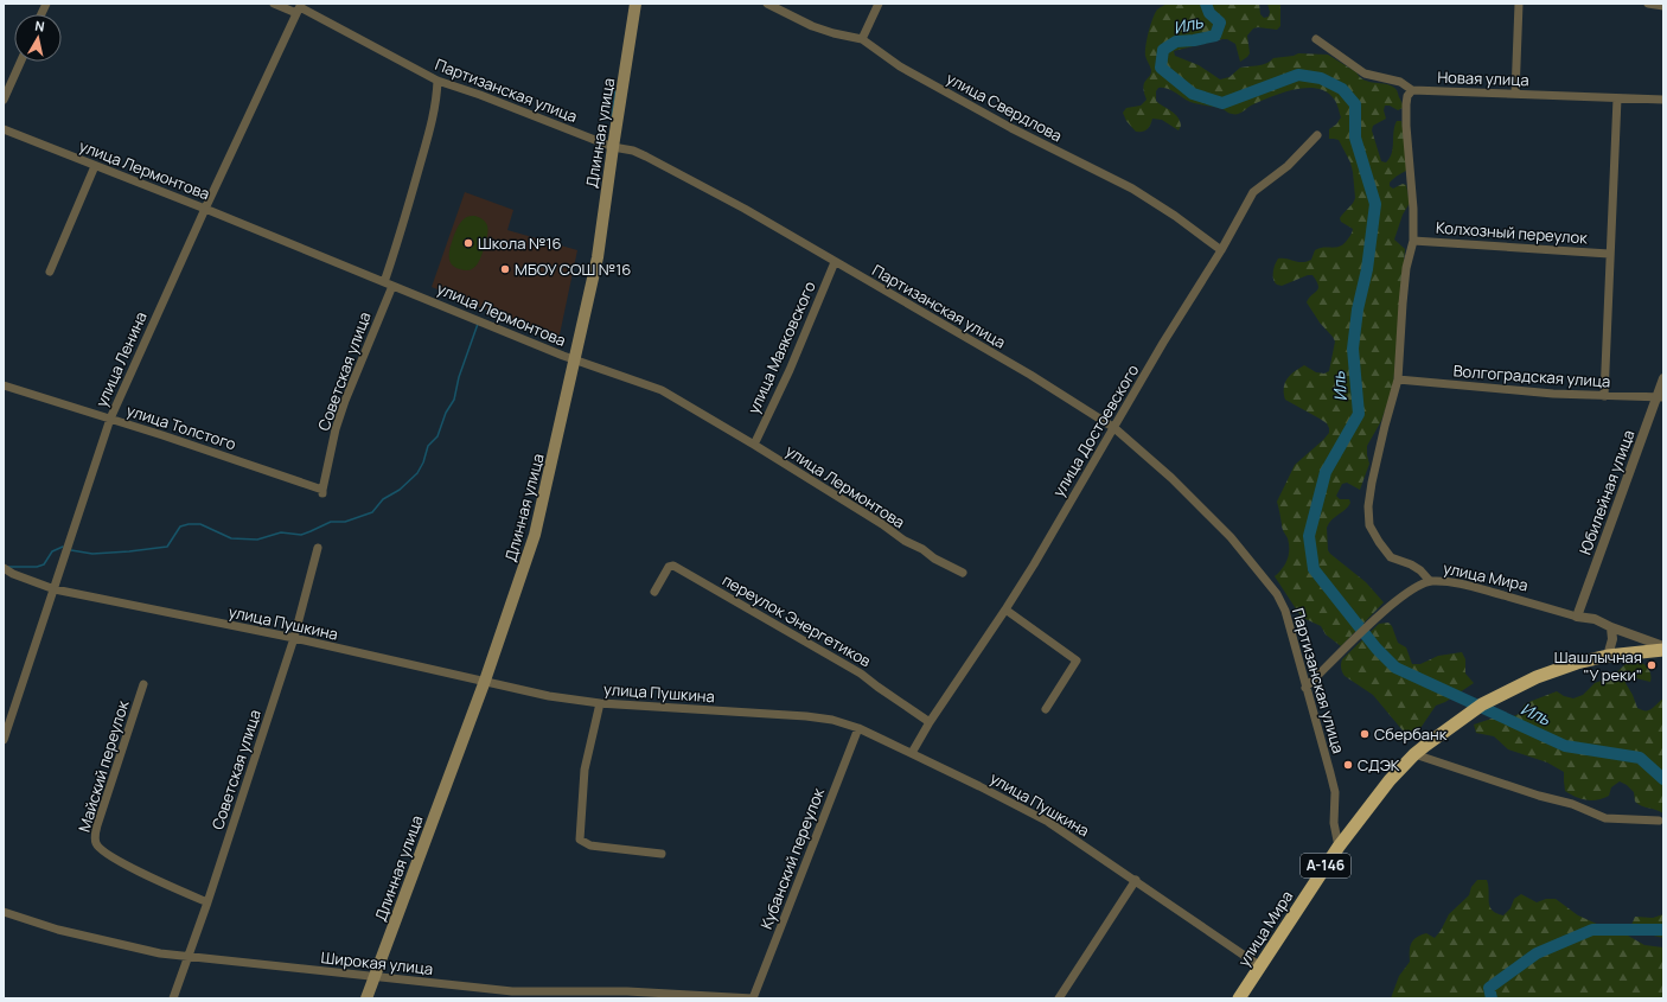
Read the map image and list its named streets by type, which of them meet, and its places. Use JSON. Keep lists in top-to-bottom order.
{
  "streets": {
    "highway": ["улица Мира", "А-146"],
    "main road": ["Длинная улица"],
    "street": [
      "Новая улица",
      "Партизанская улица",
      "улица Свердлова",
      "улица Лермонтова",
      "Колхозный переулок",
      "улица Маяковского",
      "улица Ленина",
      "Советская улица",
      "Волгоградская улица",
      "улица Толстого",
      "улица Достоевского",
      "Юбилейная улица",
      "переулок Энергетиков",
      "улица Пушкина",
      "Майский переулок",
      "Кубанский переулок",
      "Широкая улица"
    ]
  },
  "crossings": [
    ["Новая улица", "Колхозный переулок"],
    ["Партизанская улица", "Длинная улица"],
    ["Партизанская улица", "улица Маяковского"],
    ["Партизанская улица", "улица Ленина"],
    ["Партизанская улица", "Советская улица"],
    ["Партизанская улица", "улица Достоевского"],
    ["Партизанская улица", "улица Мира"],
    ["улица Свердлова", "улица Достоевского"],
    ["Длинная улица", "улица Лермонтова"],
    ["Длинная улица", "улица Пушкина"],
    ["Длинная улица", "Широкая улица"],
    ["улица Лермонтова", "улица Маяковского"],
    ["улица Лермонтова", "улица Ленина"],
    ["улица Лермонтова", "Советская улица"],
    ["Колхозный переулок", "Волгоградская улица"],
    ["улица Ленина", "улица Толстого"],
    ["улица Ленина", "улица Пушкина"],
    ["Советская улица", "улица Толстого"],
    ["Советская улица", "улица Пушкина"],
    ["Советская улица", "Майский переулок"],
    ["Советская улица", "Широкая улица"],
    ["Волгоградская улица", "Юбилейная улица"],
    ["улица Достоевского", "переулок Энергетиков"],
    ["улица Достоевского", "улица Пушкина"],
    ["Юбилейная улица", "улица Мира"],
    ["улица Мира", "улица Пушкина"],
    ["улица Пушкина", "Кубанский переулок"],
    ["Кубанский переулок", "Широкая улица"]
  ],
  "water": ["Иль"],
  "places": [
    "Школа №16",
    "МБОУ СОШ №16",
    "Шашлычная \"У реки\"",
    "Сбербанк",
    "СДЭК"
  ],
  "north": "top"
}
